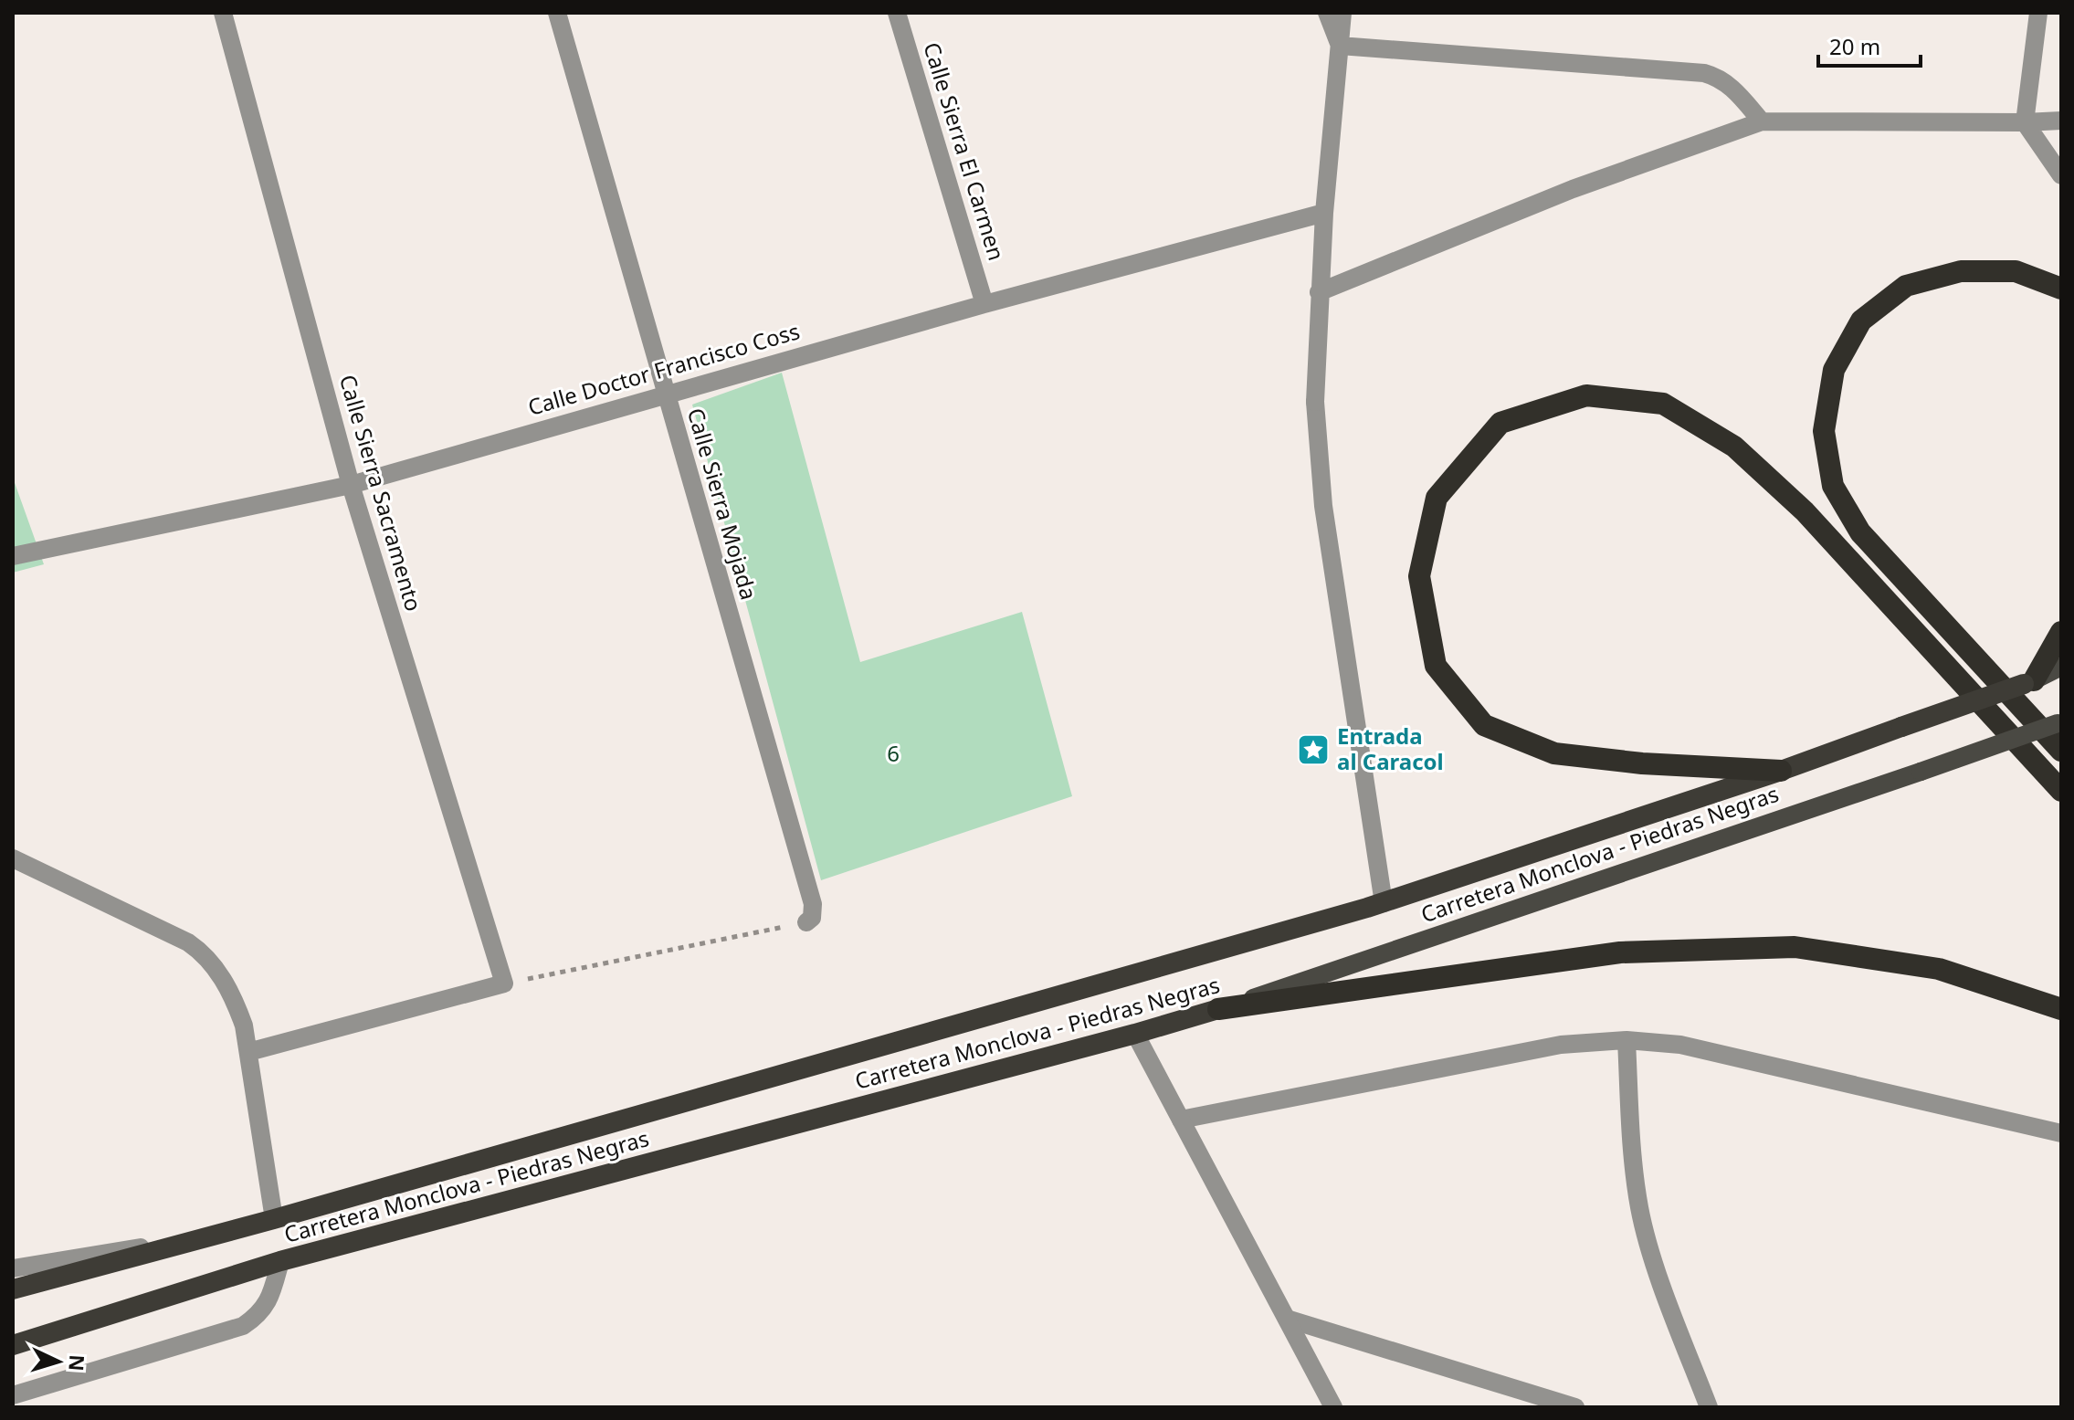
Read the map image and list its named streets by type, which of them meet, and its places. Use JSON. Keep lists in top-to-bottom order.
{
  "streets": {
    "highway": ["Carretera Monclova - Piedras Negras"],
    "street": [
      "Calle Sierra El Carmen",
      "Calle Doctor Francisco Coss",
      "Calle Sierra Sacramento",
      "Calle Sierra Mojada"
    ]
  },
  "crossings": [
    ["Calle Sierra El Carmen", "Calle Doctor Francisco Coss"],
    ["Calle Doctor Francisco Coss", "Calle Sierra Sacramento"],
    ["Calle Doctor Francisco Coss", "Calle Sierra Mojada"]
  ],
  "parks": ["6"],
  "places": {
    "place": ["Entrada al Caracol"]
  },
  "scale_bar": "20 m",
  "north": "right"
}
